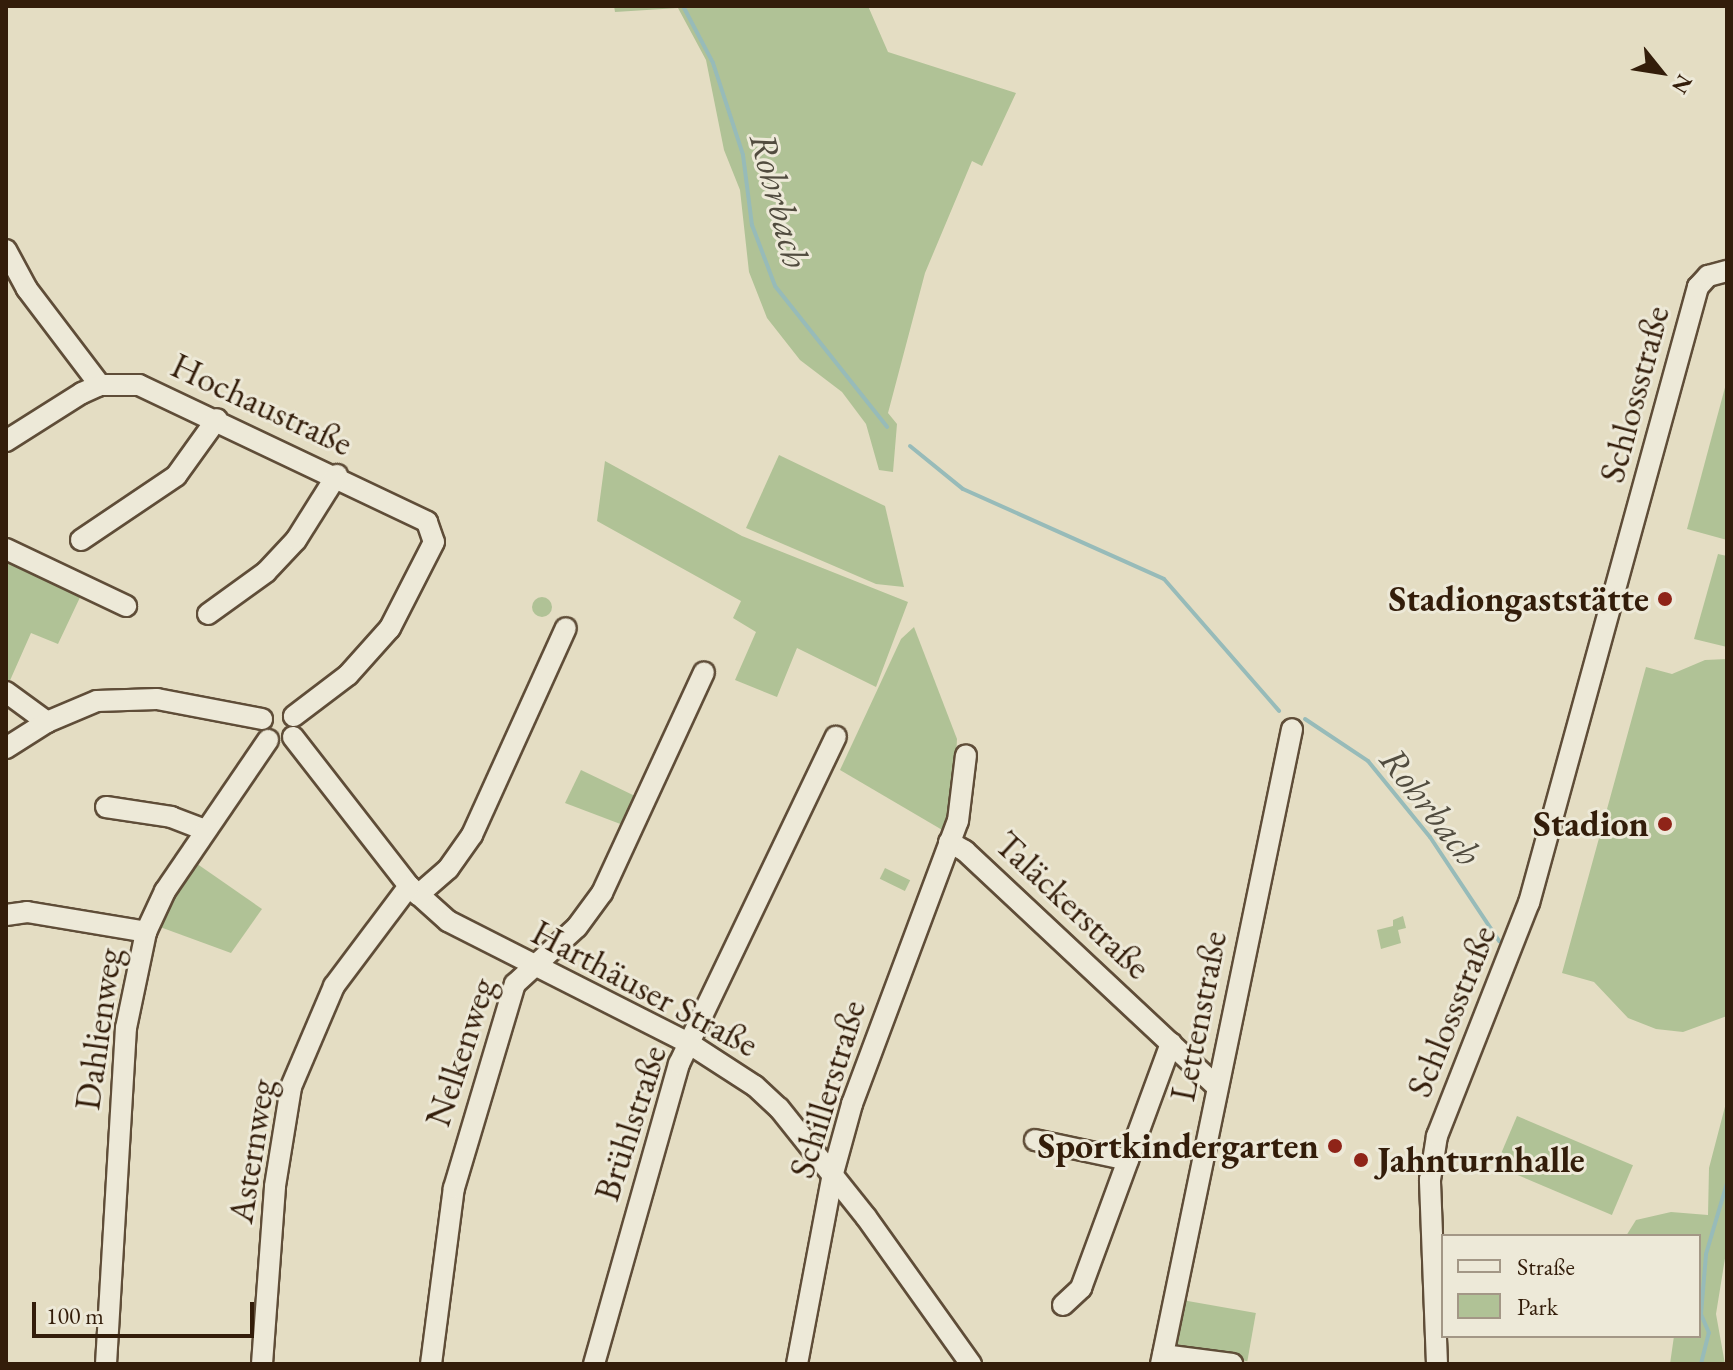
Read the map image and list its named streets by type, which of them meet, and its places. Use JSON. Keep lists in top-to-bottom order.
{
  "streets": {
    "street": [
      "Schlossstraße",
      "Hochaustraße",
      "Taläckerstraße",
      "Harthäuser Straße",
      "Lettenstraße",
      "Dahlienweg",
      "Nelkenweg",
      "Schillerstraße",
      "Brühlstraße",
      "Asternweg"
    ]
  },
  "crossings": [
    ["Hochaustraße", "Harthäuser Straße"],
    ["Taläckerstraße", "Lettenstraße"],
    ["Taläckerstraße", "Schillerstraße"],
    ["Harthäuser Straße", "Nelkenweg"],
    ["Harthäuser Straße", "Schillerstraße"],
    ["Harthäuser Straße", "Brühlstraße"],
    ["Harthäuser Straße", "Asternweg"]
  ],
  "water": ["Rohrbach"],
  "places": [
    "Stadiongaststätte",
    "Stadion",
    "Sportkindergarten",
    "Jahnturnhalle"
  ],
  "legend": ["Straße", "Park"],
  "scale_bar": "100 m",
  "north": "bottom right"
}
